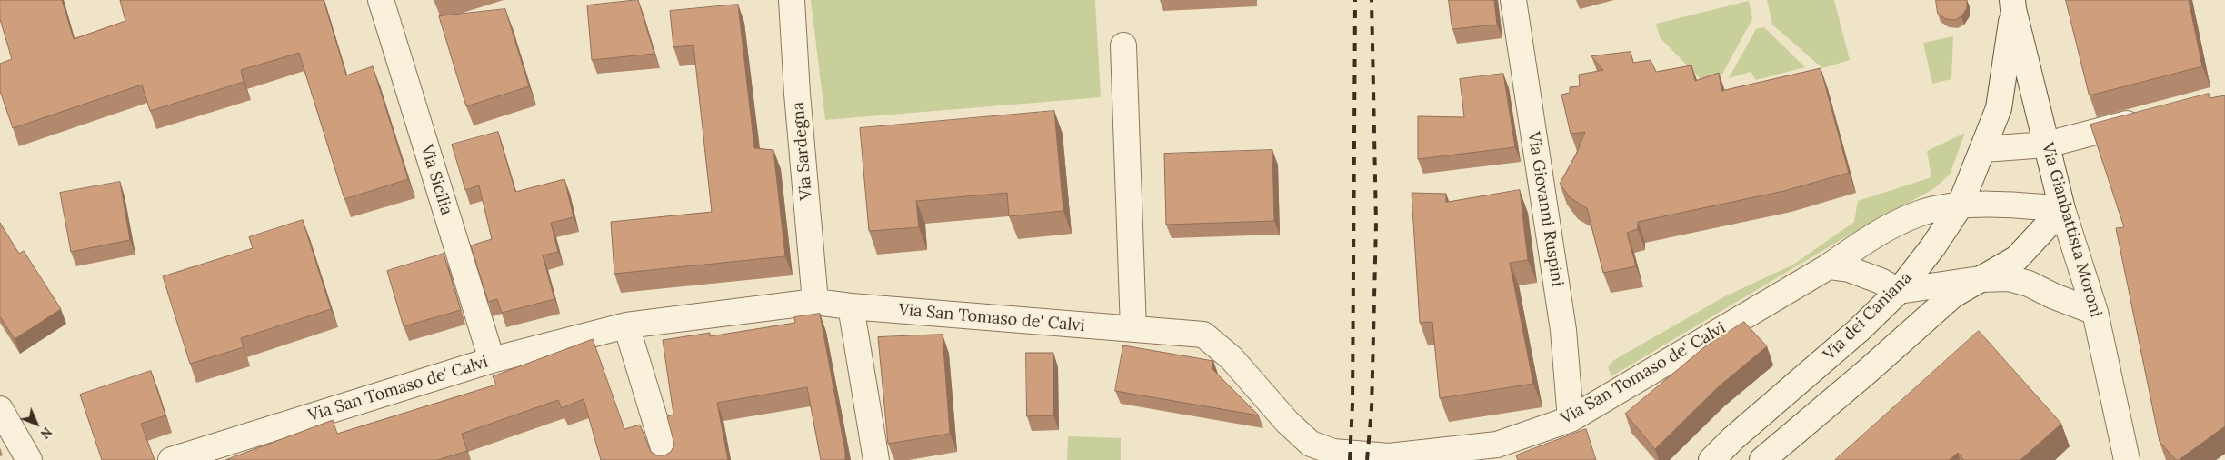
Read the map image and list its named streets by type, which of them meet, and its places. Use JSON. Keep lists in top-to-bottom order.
{
  "streets": {
    "street": [
      "Via Sardegna",
      "Via Sicilia",
      "Via Giovanni Ruspini",
      "Via Gianbattista Moroni",
      "Via dei Caniana",
      "Via San Tomaso de' Calvi"
    ]
  },
  "crossings": [
    ["Via Sardegna", "Via San Tomaso de' Calvi"],
    ["Via Sicilia", "Via San Tomaso de' Calvi"],
    ["Via Giovanni Ruspini", "Via San Tomaso de' Calvi"],
    ["Via Gianbattista Moroni", "Via dei Caniana"],
    ["Via Gianbattista Moroni", "Via San Tomaso de' Calvi"],
    ["Via dei Caniana", "Via San Tomaso de' Calvi"]
  ],
  "north": "bottom right"
}
